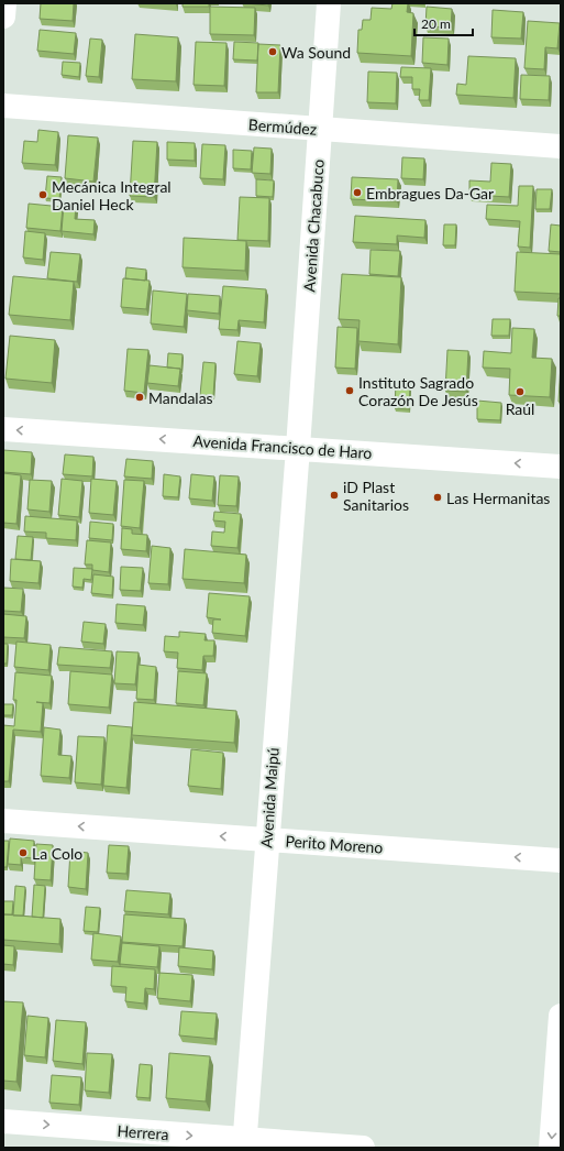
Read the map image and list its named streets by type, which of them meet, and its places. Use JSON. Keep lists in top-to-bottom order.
{
  "streets": {
    "main road": [
      "Bermúdez",
      "Avenida Chacabuco",
      "Avenida Francisco de Haro",
      "Avenida Maipú",
      "Perito Moreno",
      "Herrera"
    ]
  },
  "crossings": [
    ["Bermúdez", "Avenida Chacabuco"],
    ["Avenida Chacabuco", "Avenida Francisco de Haro"],
    ["Avenida Chacabuco", "Avenida Maipú"],
    ["Avenida Francisco de Haro", "Avenida Maipú"],
    ["Avenida Maipú", "Perito Moreno"],
    ["Avenida Maipú", "Herrera"]
  ],
  "one_way": ["Avenida Francisco de Haro", "Perito Moreno", "Herrera"],
  "places": [
    "Wa Sound",
    "Embragues Da-Gar",
    "Mecánica Integral Daniel Heck",
    "Instituto Sagrado Corazón De Jesús",
    "Raúl",
    "Mandalas",
    "iD Plast Sanitarios",
    "Las Hermanitas",
    "La Colo"
  ],
  "scale_bar": "20 m"
}
